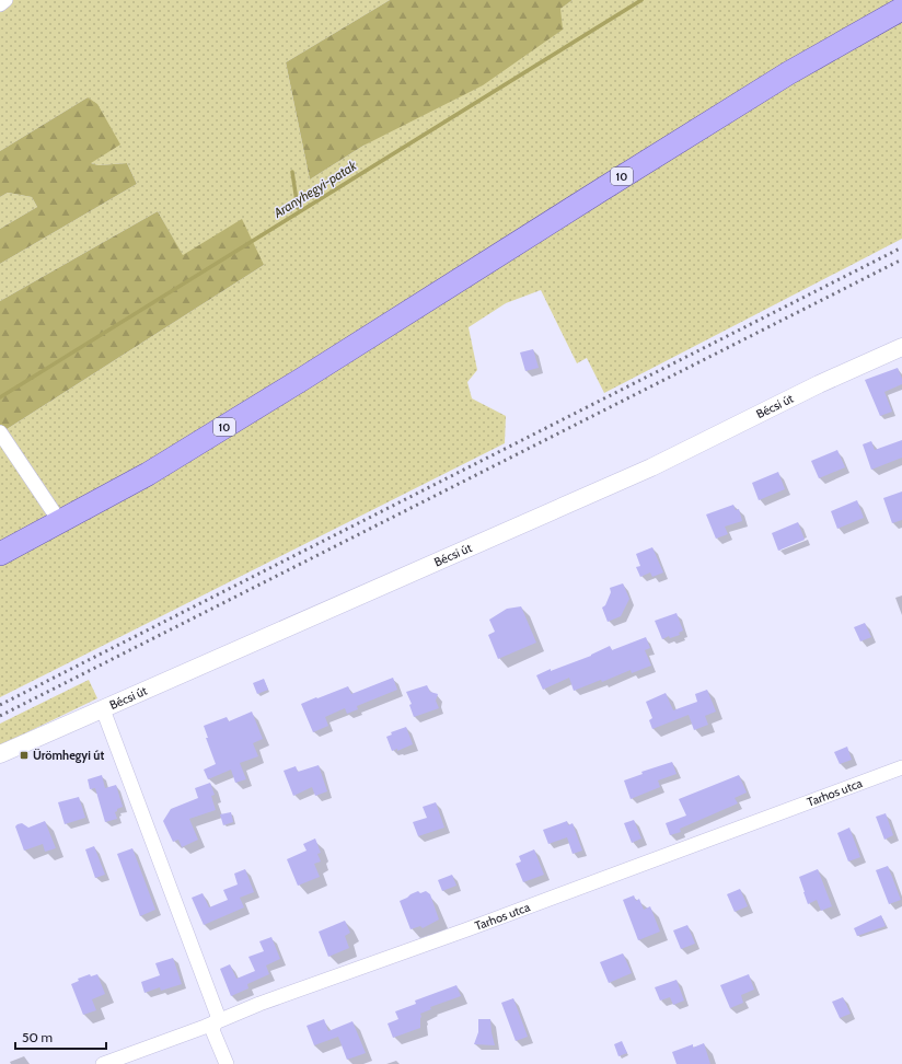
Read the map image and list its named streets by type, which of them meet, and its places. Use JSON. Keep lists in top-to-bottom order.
{
  "streets": {
    "main road": ["10"],
    "street": ["Bécsi út", "Tarhos utca"]
  },
  "water": ["Aranyhegyi-patak"],
  "places": {
    "transit": ["Ürömhegyi út"]
  },
  "scale_bar": "50 m"
}
